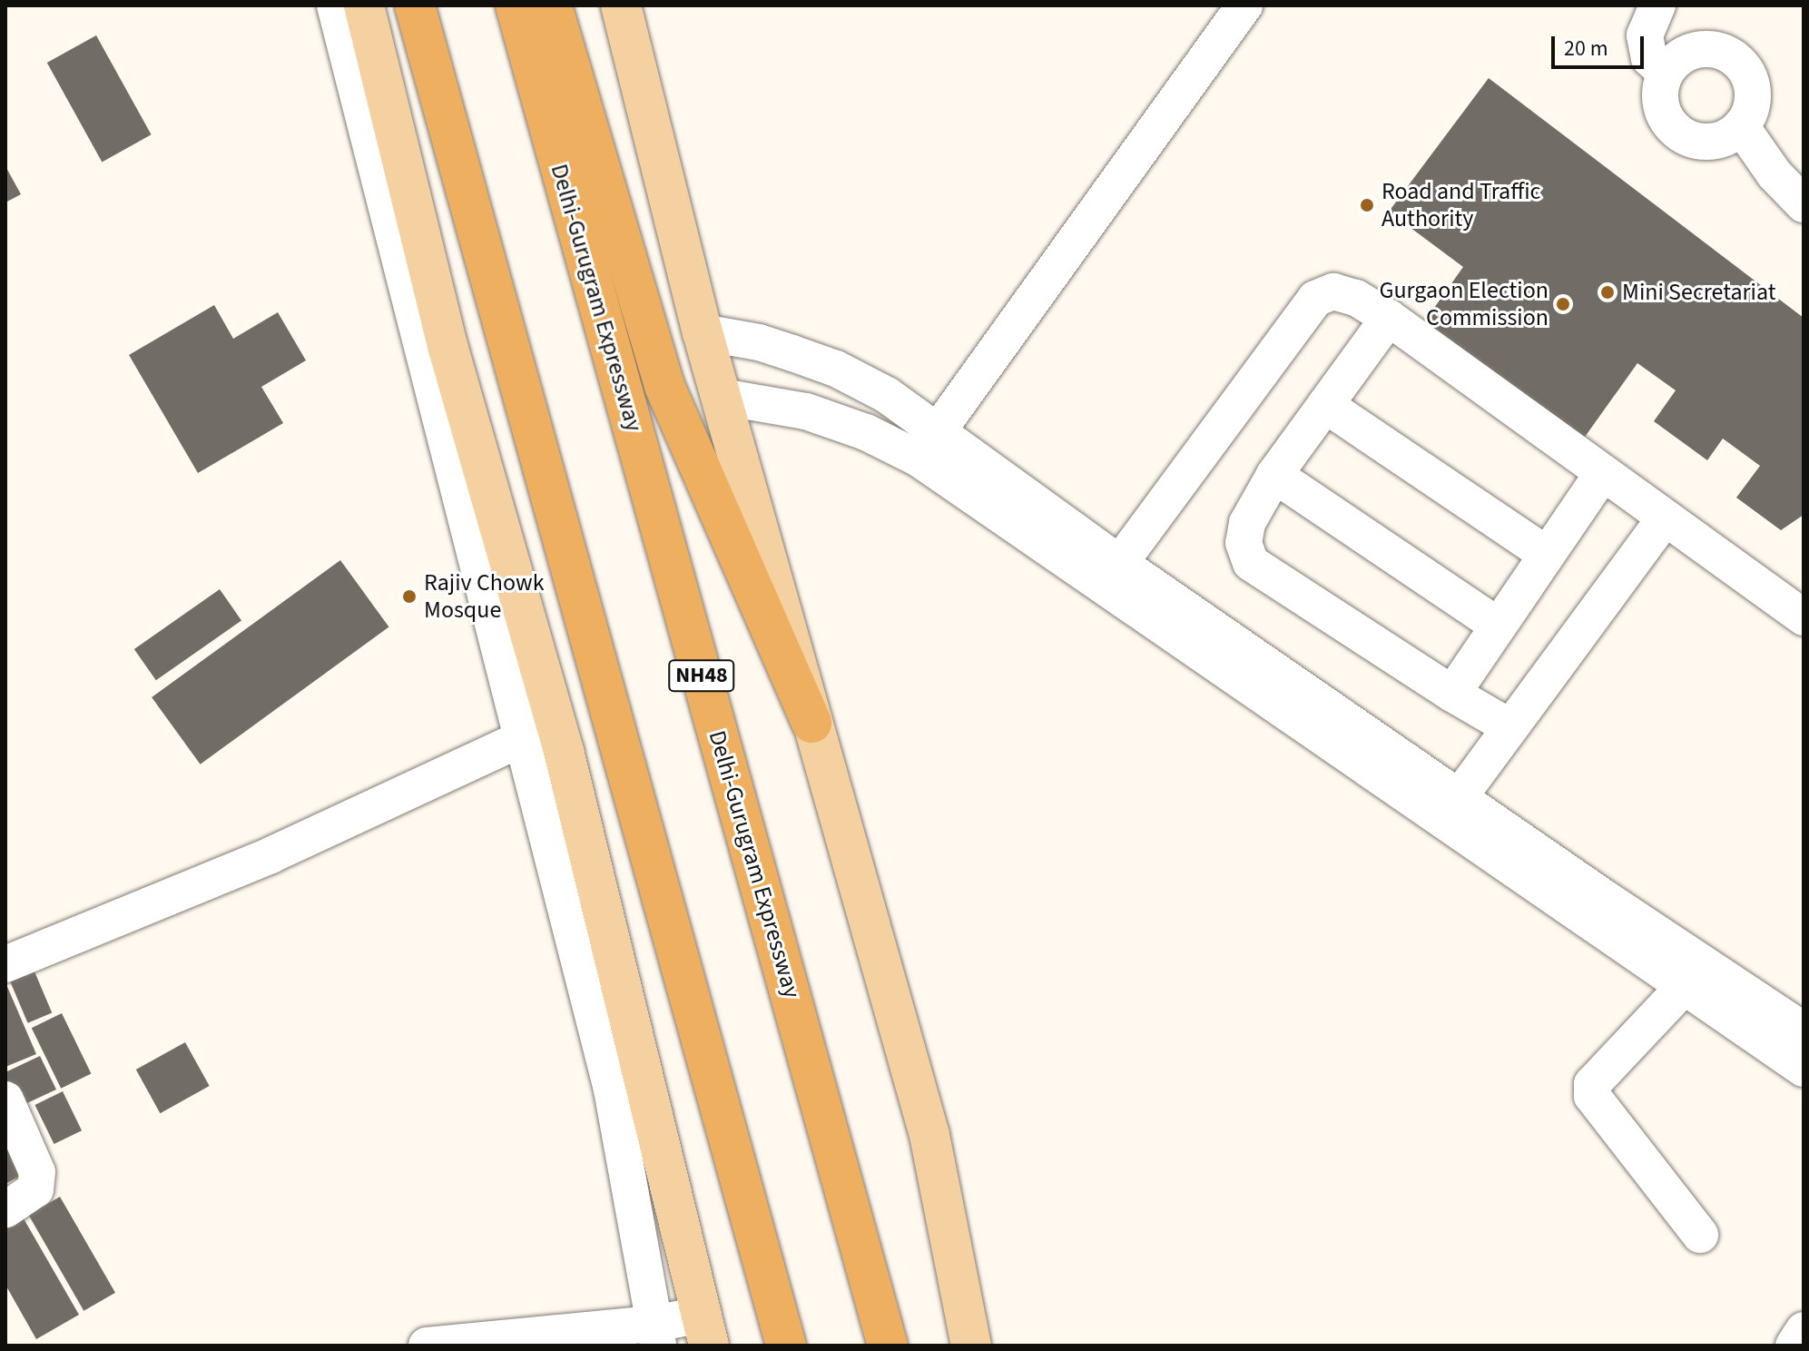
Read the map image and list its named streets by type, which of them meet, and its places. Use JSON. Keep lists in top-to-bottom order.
{
  "streets": {
    "highway": ["Delhi-Gurugram Expressway", "NH48"]
  },
  "places": [
    "Road and Traffic Authority",
    "Mini Secretariat",
    "Gurgaon Election Commission",
    "Rajiv Chowk Mosque"
  ],
  "scale_bar": "20 m"
}
